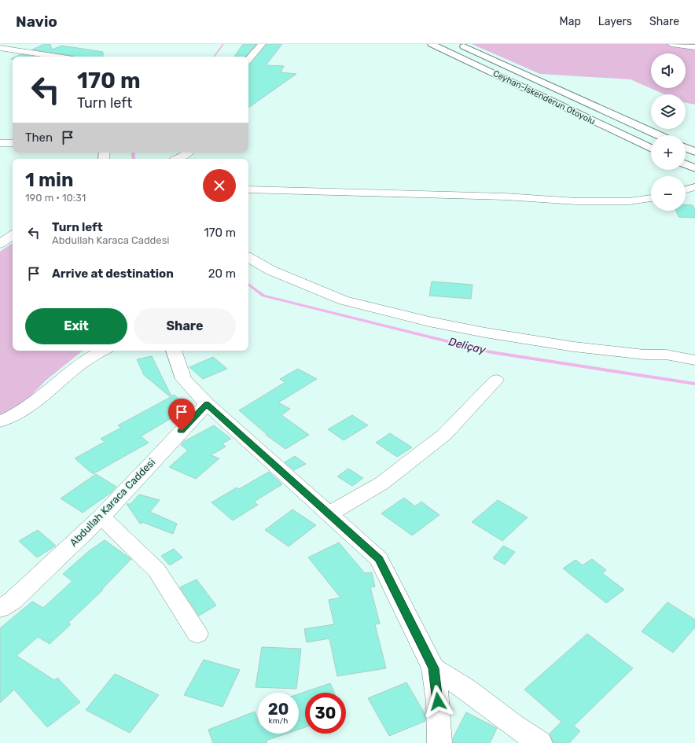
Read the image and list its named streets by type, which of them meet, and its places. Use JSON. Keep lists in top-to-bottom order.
{
  "streets": {
    "highway": ["Ceyhan-İskenderun Otoyolu"],
    "street": ["Abdullah Karaca Caddesi"]
  },
  "water": ["Deliçay"],
  "page": {
    "header": "Navio",
    "nav": ["Map", "Layers", "Share"],
    "map_buttons": ["+", "−"],
    "turn": ["170 m", "Turn left"],
    "then": "Then",
    "heading": ["1 min", "190 m · 10:31"],
    "list": [
      {
        "name": "Turn left",
        "note": "Abdullah Karaca Caddesi",
        "value": "170 m"
      },
      {
        "name": "Arrive at destination",
        "value": "20 m"
      }
    ],
    "buttons": ["Exit", "Share"],
    "speed": "20 km/h",
    "limit": "30"
  }
}
